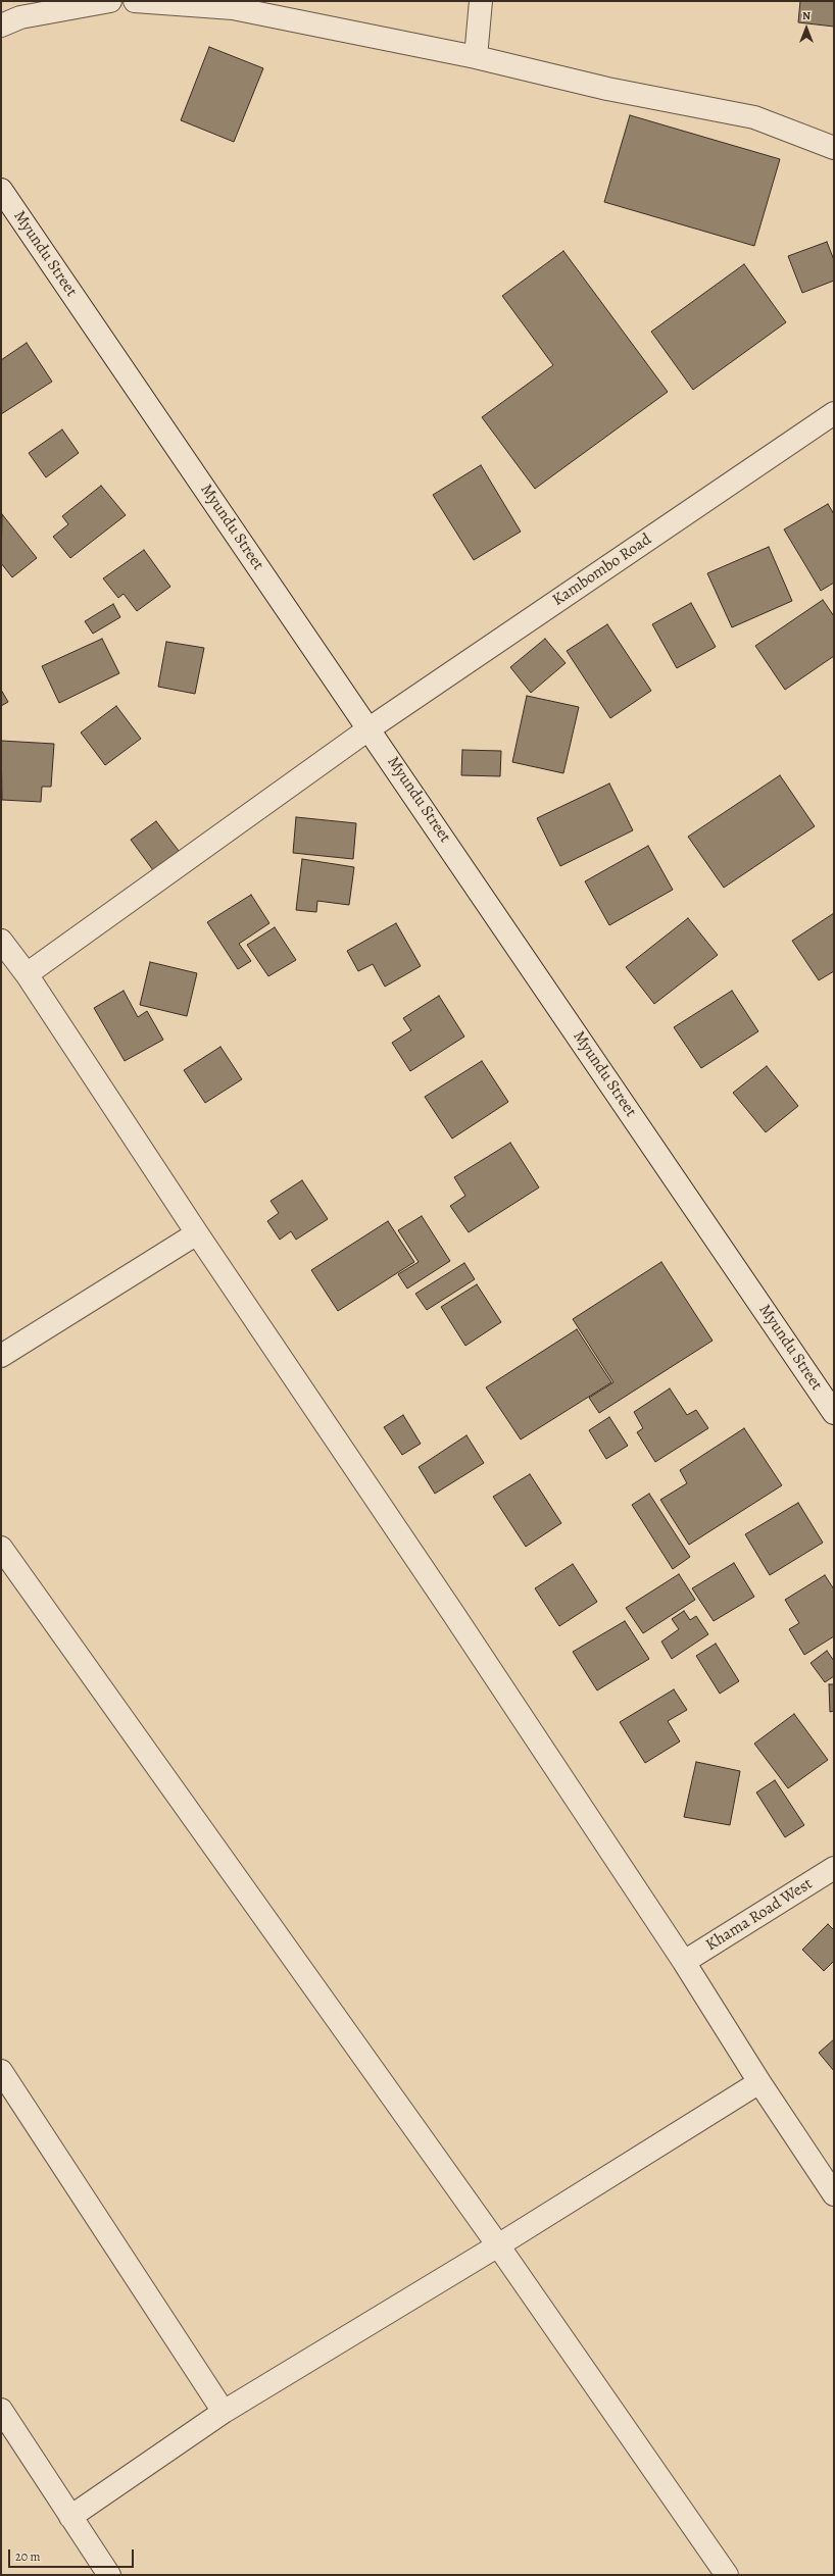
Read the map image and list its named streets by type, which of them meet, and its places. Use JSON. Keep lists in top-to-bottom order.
{
  "streets": {
    "street": ["Myundu Street", "Kambombo Road", "Khama Road West"]
  },
  "crossings": [
    ["Myundu Street", "Kambombo Road"]
  ],
  "scale_bar": "20 m",
  "north": "top"
}
